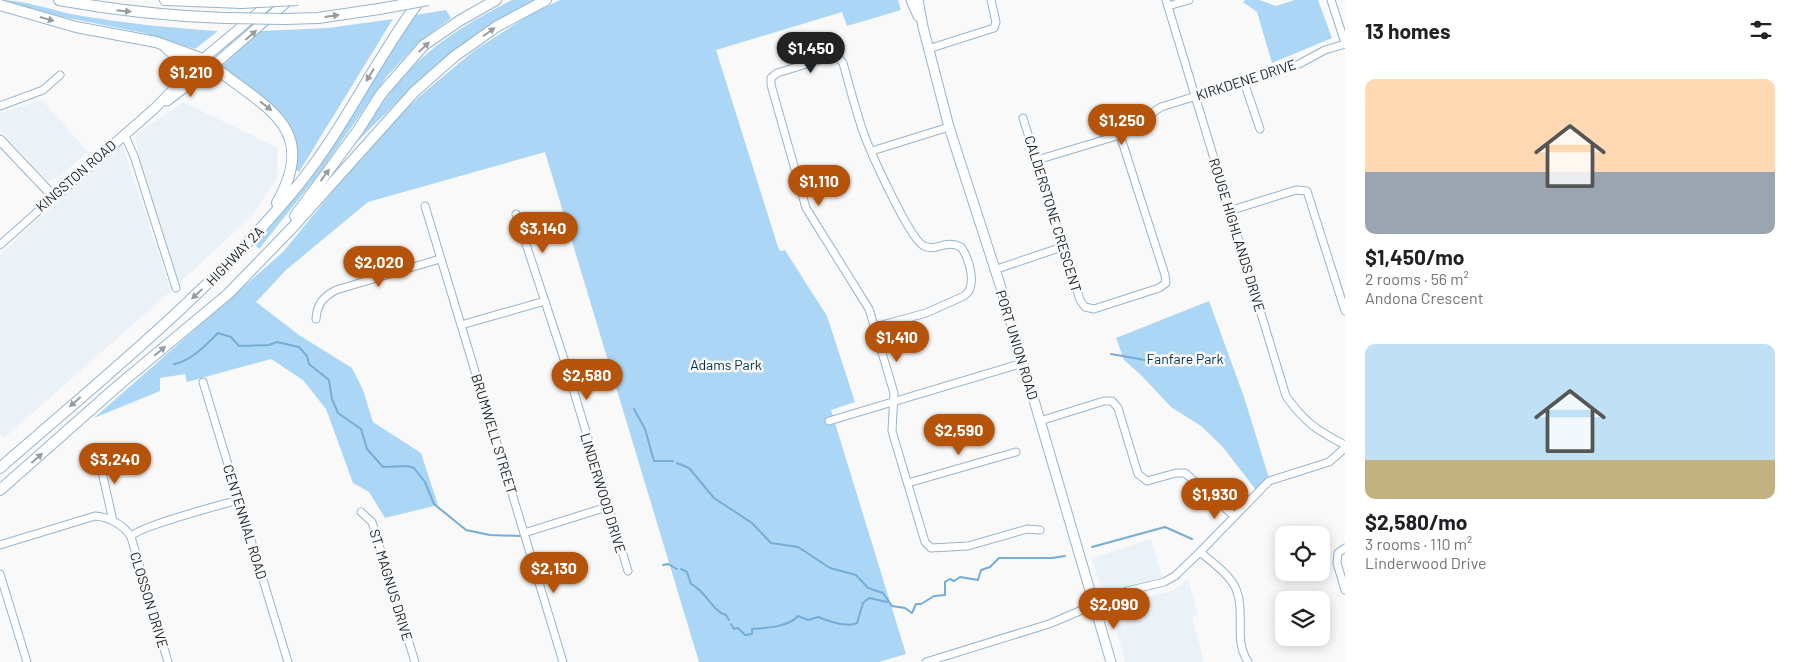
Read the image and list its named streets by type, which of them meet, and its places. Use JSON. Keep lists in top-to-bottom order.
{
  "streets": {
    "highway": ["HIGHWAY 2A"],
    "main road": ["KINGSTON ROAD", "PORT UNION ROAD"],
    "street": [
      "KIRKDENE DRIVE",
      "CALDERSTONE CRESCENT",
      "ROUGE HIGHLANDS DRIVE",
      "BRUMWELL STREET",
      "LINDERWOOD DRIVE",
      "CENTENNIAL ROAD",
      "ST. MAGNUS DRIVE",
      "CLOSSON DRIVE"
    ]
  },
  "crossings": [
    ["KIRKDENE DRIVE", "CALDERSTONE CRESCENT"],
    ["KIRKDENE DRIVE", "ROUGE HIGHLANDS DRIVE"]
  ],
  "parks": ["Fanfare Park", "Adams Park"],
  "page": {
    "heading": "13 homes",
    "price": [
      "$1,450",
      "$1,210",
      "$1,250",
      "$1,110",
      "$3,140",
      "$2,020",
      "$1,410",
      "$2,580",
      "$2,590",
      "$3,240",
      "$1,930",
      "$2,130",
      "$2,090"
    ],
    "list": [
      {
        "name": "$1,450/mo",
        "note": "2 rooms · 56 m² · Andona Crescent"
      },
      {
        "name": "$2,580/mo",
        "note": "3 rooms · 110 m² · Linderwood Drive"
      }
    ]
  }
}
